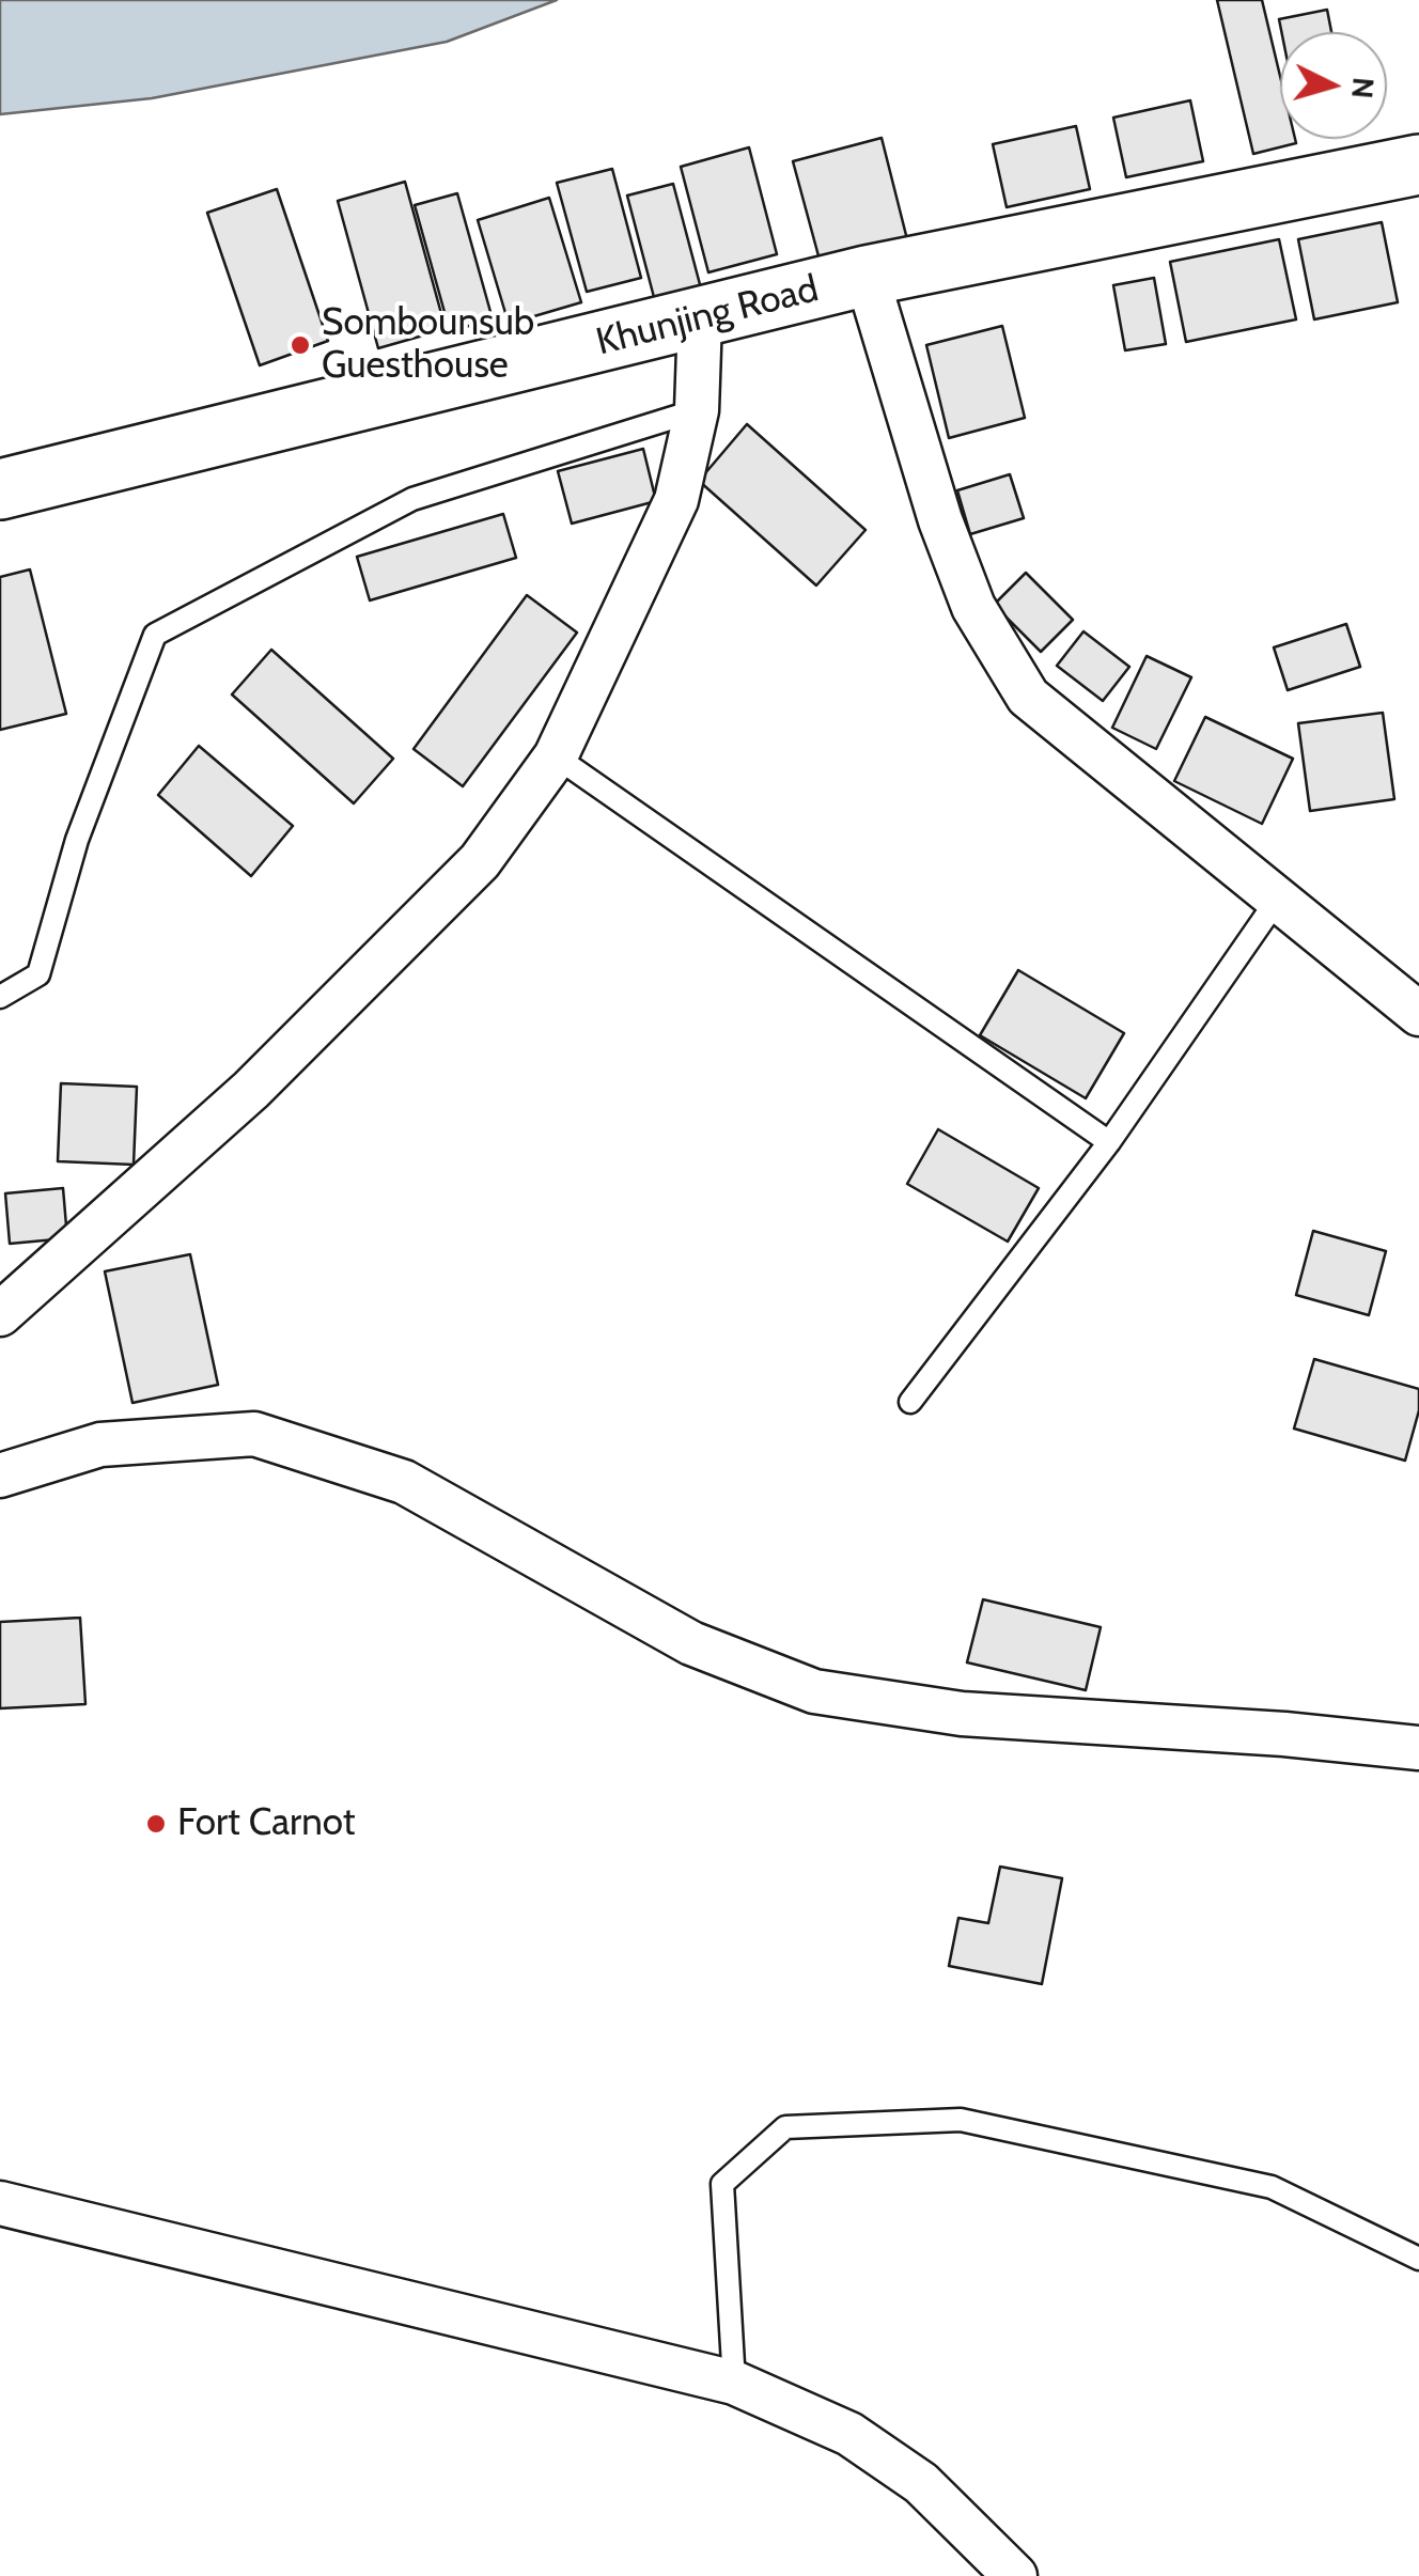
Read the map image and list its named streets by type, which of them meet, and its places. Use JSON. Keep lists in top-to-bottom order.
{
  "streets": {
    "main road": ["Khunjing Road"]
  },
  "places": ["Sombounsub Guesthouse", "Fort Carnot"],
  "north": "right"
}
